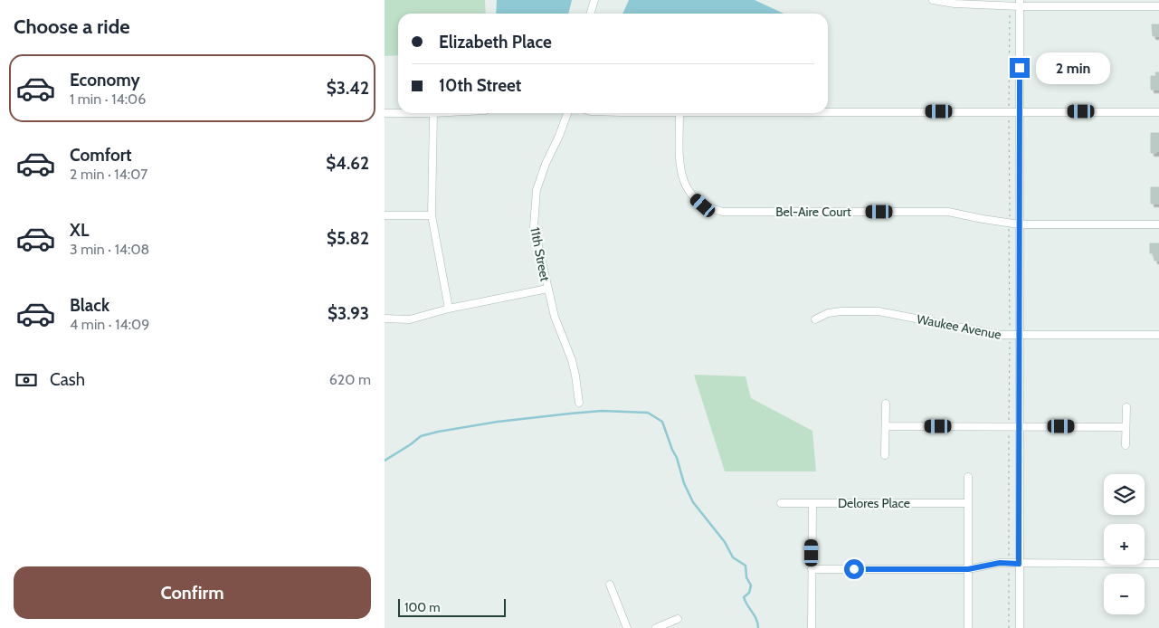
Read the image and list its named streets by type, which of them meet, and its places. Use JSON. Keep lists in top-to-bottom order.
{
  "streets": {
    "street": [
      "Bel-Aire Court",
      "11th Street",
      "Waukee Avenue",
      "Delores Place"
    ]
  },
  "scale_bar": "100 m",
  "page": {
    "heading": "Choose a ride",
    "banner": ["Elizabeth Place", "10th Street"],
    "bubble": "2 min",
    "list": [
      {
        "name": "Economy",
        "note": "1 min · 14:06",
        "value": "$3.42"
      },
      {
        "name": "Comfort",
        "note": "2 min · 14:07",
        "value": "$4.62"
      },
      {
        "name": "XL",
        "note": "3 min · 14:08",
        "value": "$5.82"
      },
      {
        "name": "Black",
        "note": "4 min · 14:09",
        "value": "$3.93"
      }
    ],
    "pay": ["Cash", "620 m"],
    "map_buttons": ["+", "−"],
    "buttons": "Confirm",
    "scale": "100 m"
  }
}
